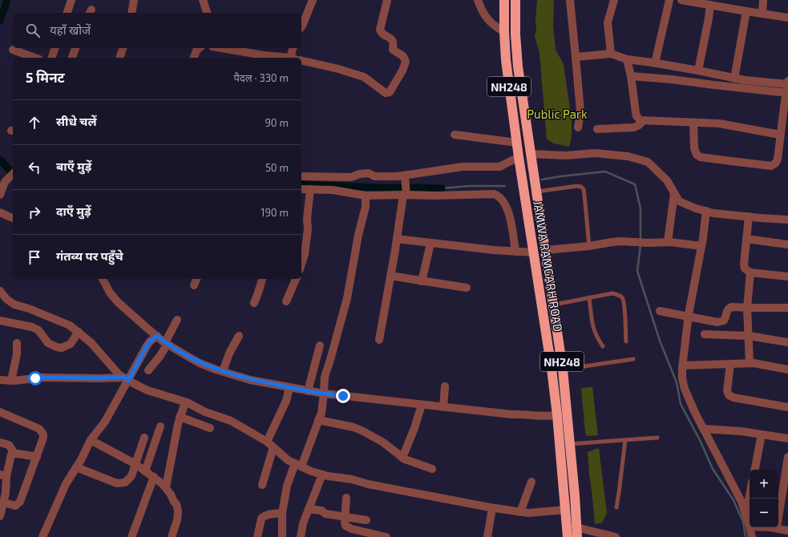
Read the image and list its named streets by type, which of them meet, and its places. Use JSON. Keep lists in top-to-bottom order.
{
  "streets": {
    "highway": ["NH248", "JAMWA RAMGARH ROAD"]
  },
  "parks": ["Public Park"],
  "page": {
    "search": "यहाँ खोजें",
    "heading": ["5 मिनट", "पैदल · 330 m"],
    "list": [
      ["सीधे चलें", "90 m"],
      ["बाएँ मुड़ें", "50 m"],
      ["दाएँ मुड़ें", "190 m"],
      "गंतव्य पर पहुँचे"
    ],
    "map_buttons": ["+", "−"]
  }
}
